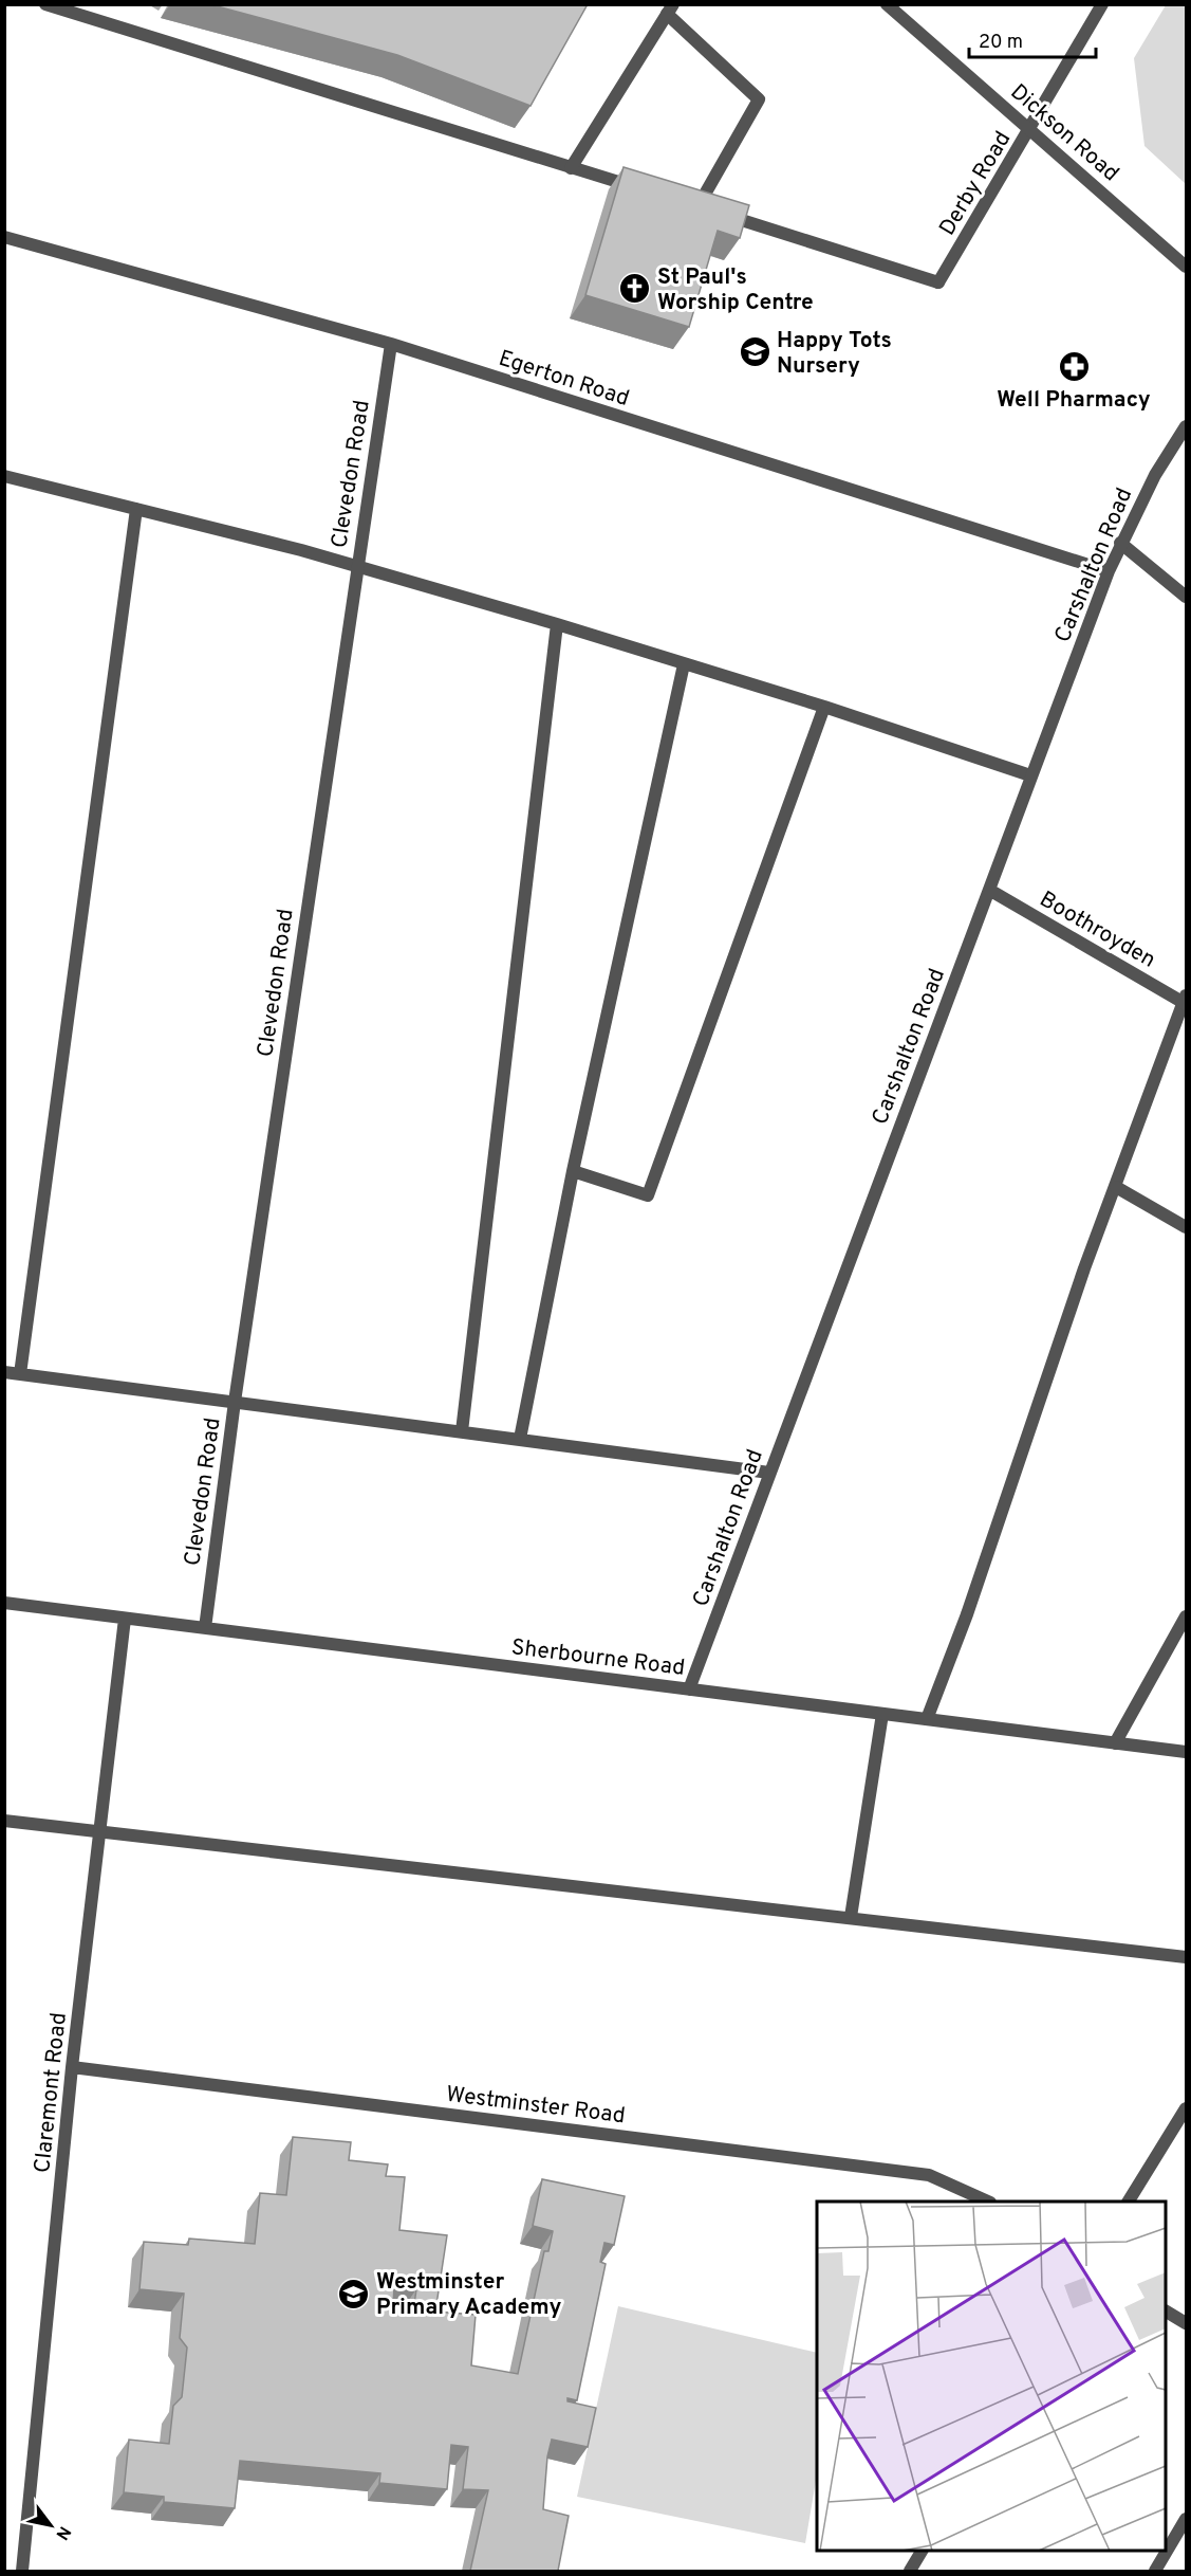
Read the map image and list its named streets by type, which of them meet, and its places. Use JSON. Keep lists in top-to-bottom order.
{
  "streets": {
    "street": [
      "Dickson Road",
      "Derby Road",
      "Egerton Road",
      "Clevedon Road",
      "Carshalton Road",
      "Boothroyden",
      "Sherbourne Road",
      "Claremont Road",
      "Westminster Road"
    ]
  },
  "crossings": [
    ["Dickson Road", "Derby Road"],
    ["Egerton Road", "Clevedon Road"],
    ["Egerton Road", "Carshalton Road"],
    ["Clevedon Road", "Sherbourne Road"],
    ["Carshalton Road", "Boothroyden"],
    ["Carshalton Road", "Sherbourne Road"],
    ["Sherbourne Road", "Claremont Road"],
    ["Claremont Road", "Westminster Road"]
  ],
  "places": {
    "church": ["St Paul's Worship Centre"],
    "school or university": ["Happy Tots Nursery", "Westminster Primary Academy"],
    "pharmacy": ["Well Pharmacy"]
  },
  "scale_bar": "20 m",
  "north": "bottom right"
}
